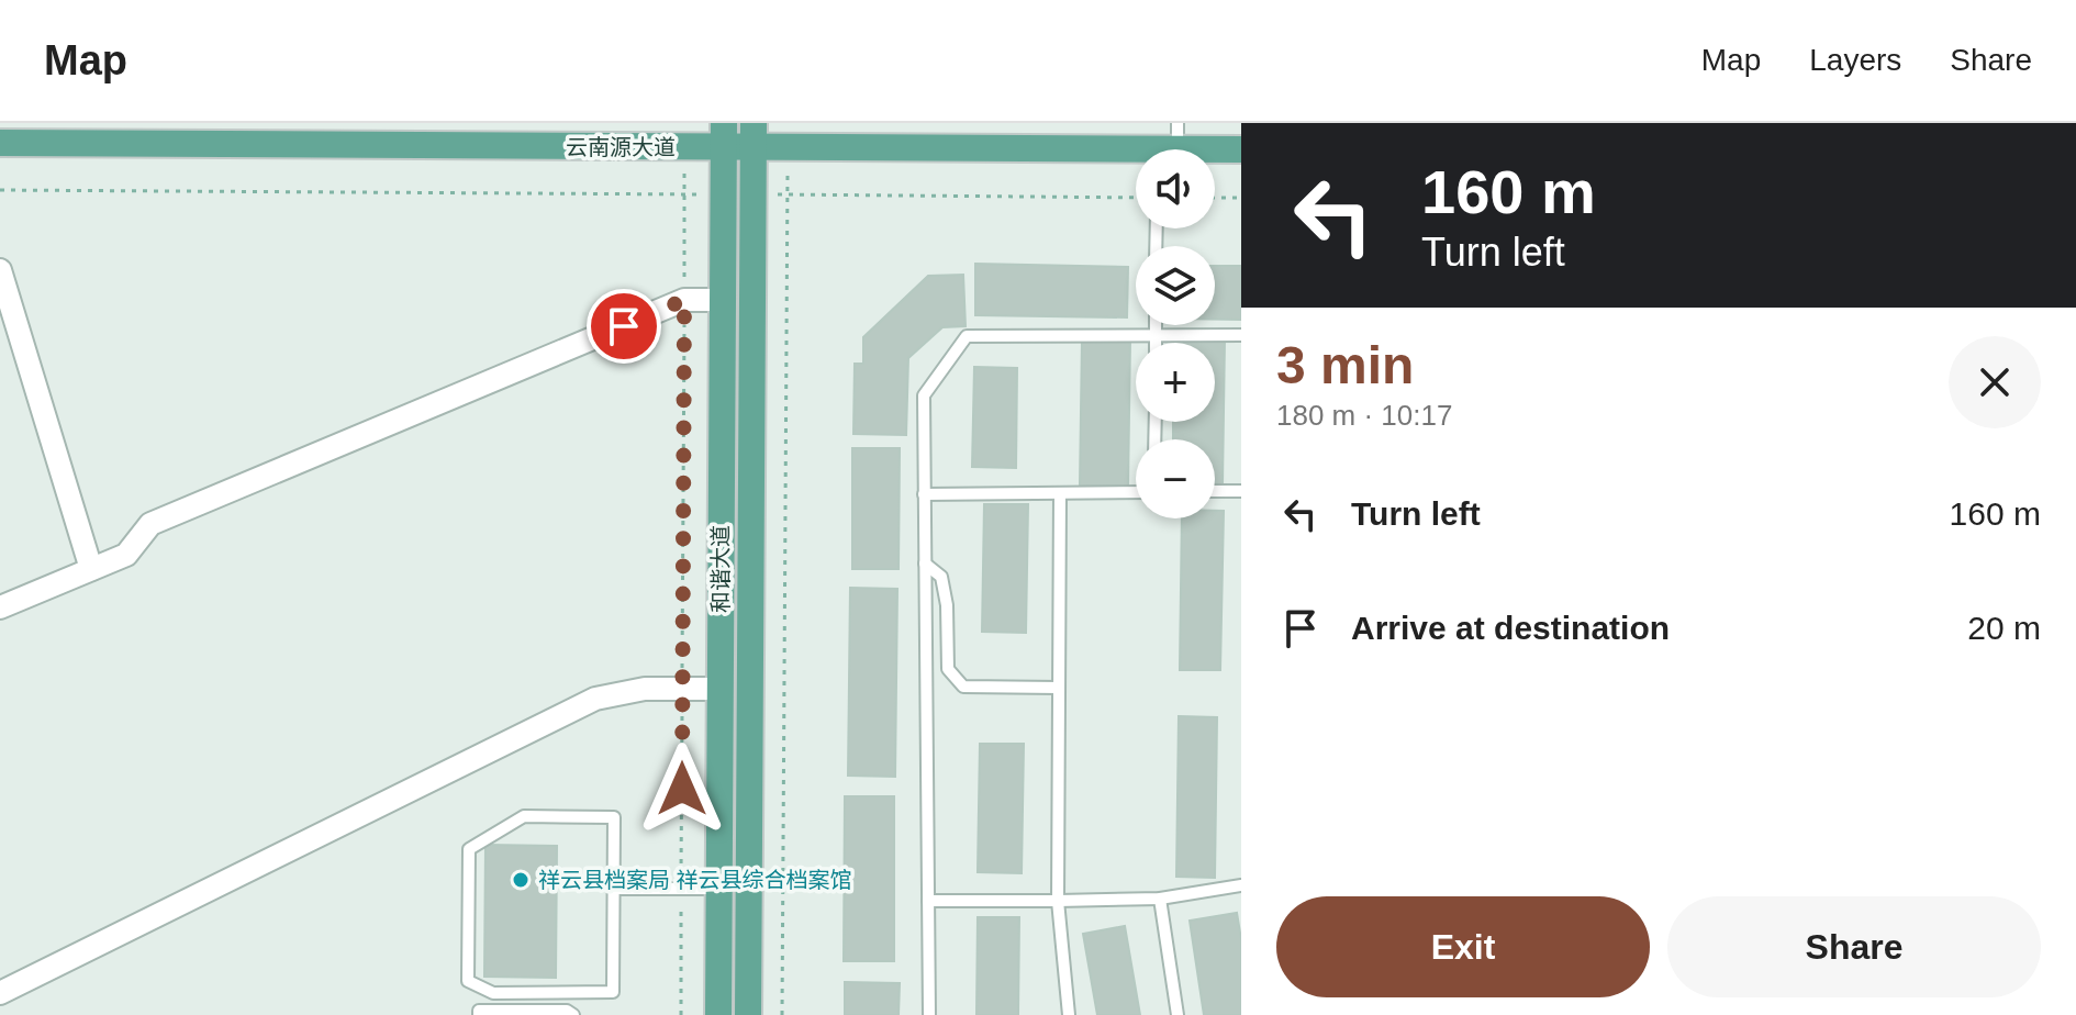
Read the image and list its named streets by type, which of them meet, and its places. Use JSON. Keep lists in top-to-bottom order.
{
  "streets": {
    "main road": ["云南源大道", "和谐大道"]
  },
  "crossings": [
    ["云南源大道", "和谐大道"]
  ],
  "places": ["祥云县档案局 祥云县综合档案馆"],
  "page": {
    "header": "Map",
    "nav": ["Map", "Layers", "Share"],
    "turn": ["160 m", "Turn left"],
    "map_buttons": ["+", "−"],
    "heading": ["3 min", "180 m · 10:17"],
    "list": [
      {
        "name": "Turn left",
        "value": "160 m"
      },
      {
        "name": "Arrive at destination",
        "value": "20 m"
      }
    ],
    "buttons": ["Exit", "Share"]
  }
}
